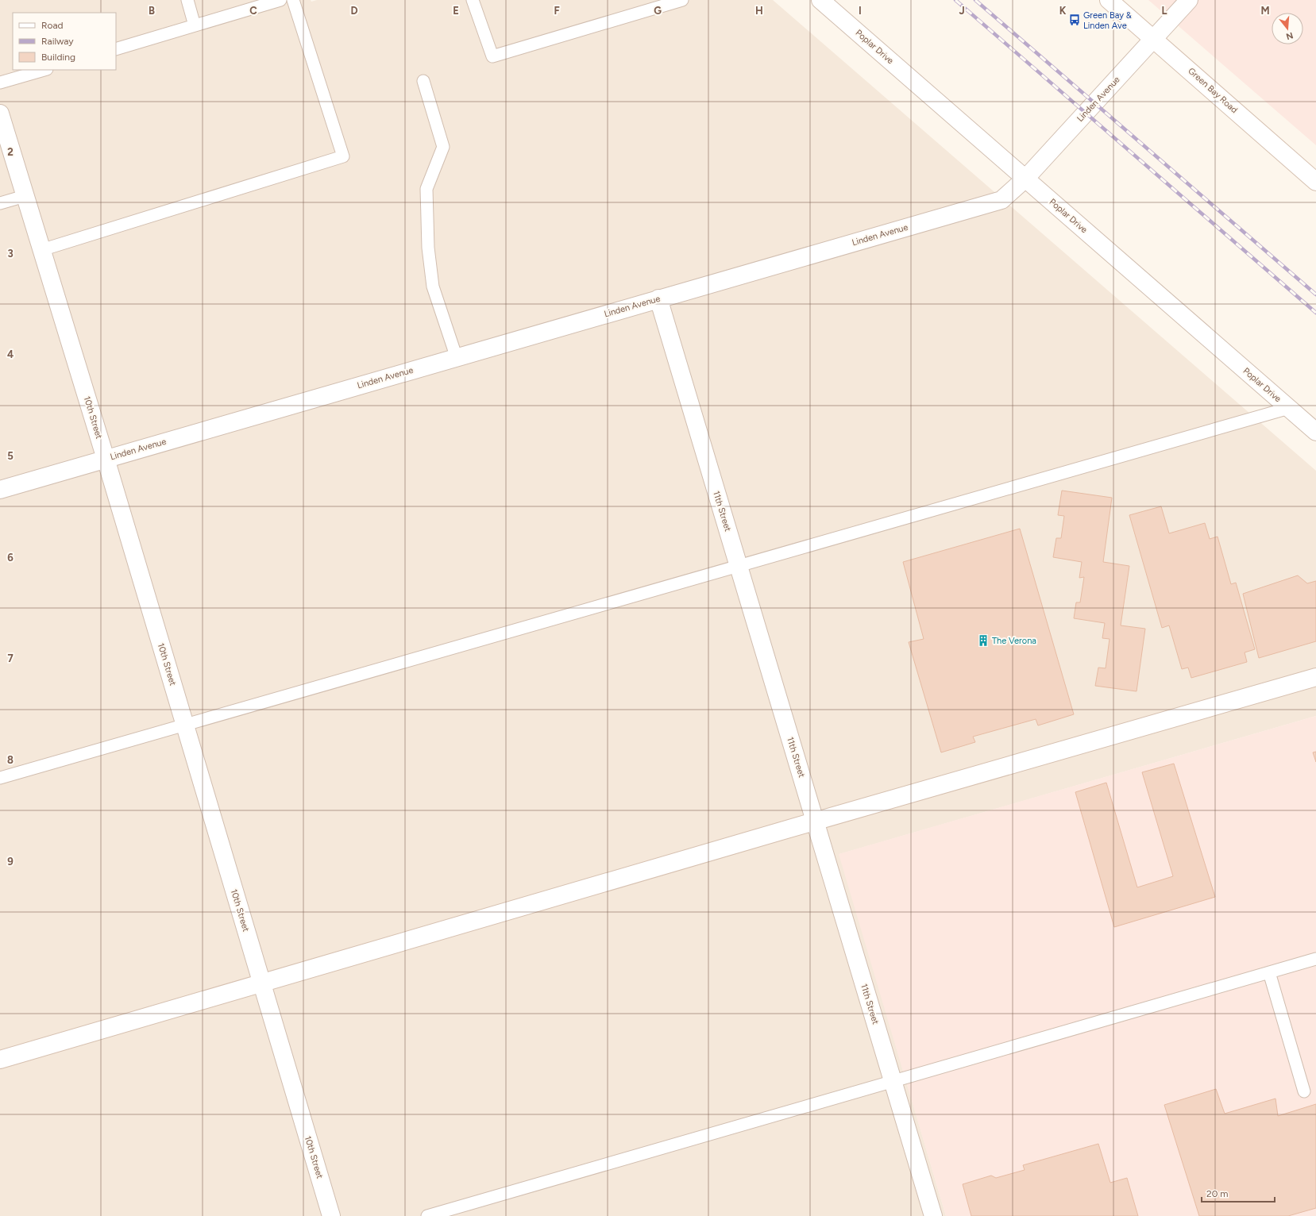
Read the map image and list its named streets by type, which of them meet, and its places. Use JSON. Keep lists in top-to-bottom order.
{
  "streets": {
    "street": [
      "Poplar Drive",
      "Green Bay Road",
      "Linden Avenue",
      "10th Street",
      "11th Street"
    ]
  },
  "crossings": [
    ["Poplar Drive", "Linden Avenue"],
    ["Green Bay Road", "Linden Avenue"],
    ["Linden Avenue", "10th Street"],
    ["Linden Avenue", "11th Street"]
  ],
  "places": {
    "bus stop": ["Green Bay & Linden Ave"],
    "building": ["The Verona"]
  },
  "legend": ["Road", "Railway", "Building"],
  "scale_bar": "20 m",
  "north": "bottom",
  "grid": {
    "columns": [
      "B",
      "C",
      "D",
      "E",
      "F",
      "G",
      "H",
      "I",
      "J",
      "K",
      "L",
      "M"
    ],
    "rows": [
      "2",
      "3",
      "4",
      "5",
      "6",
      "7",
      "8",
      "9"
    ]
  }
}
